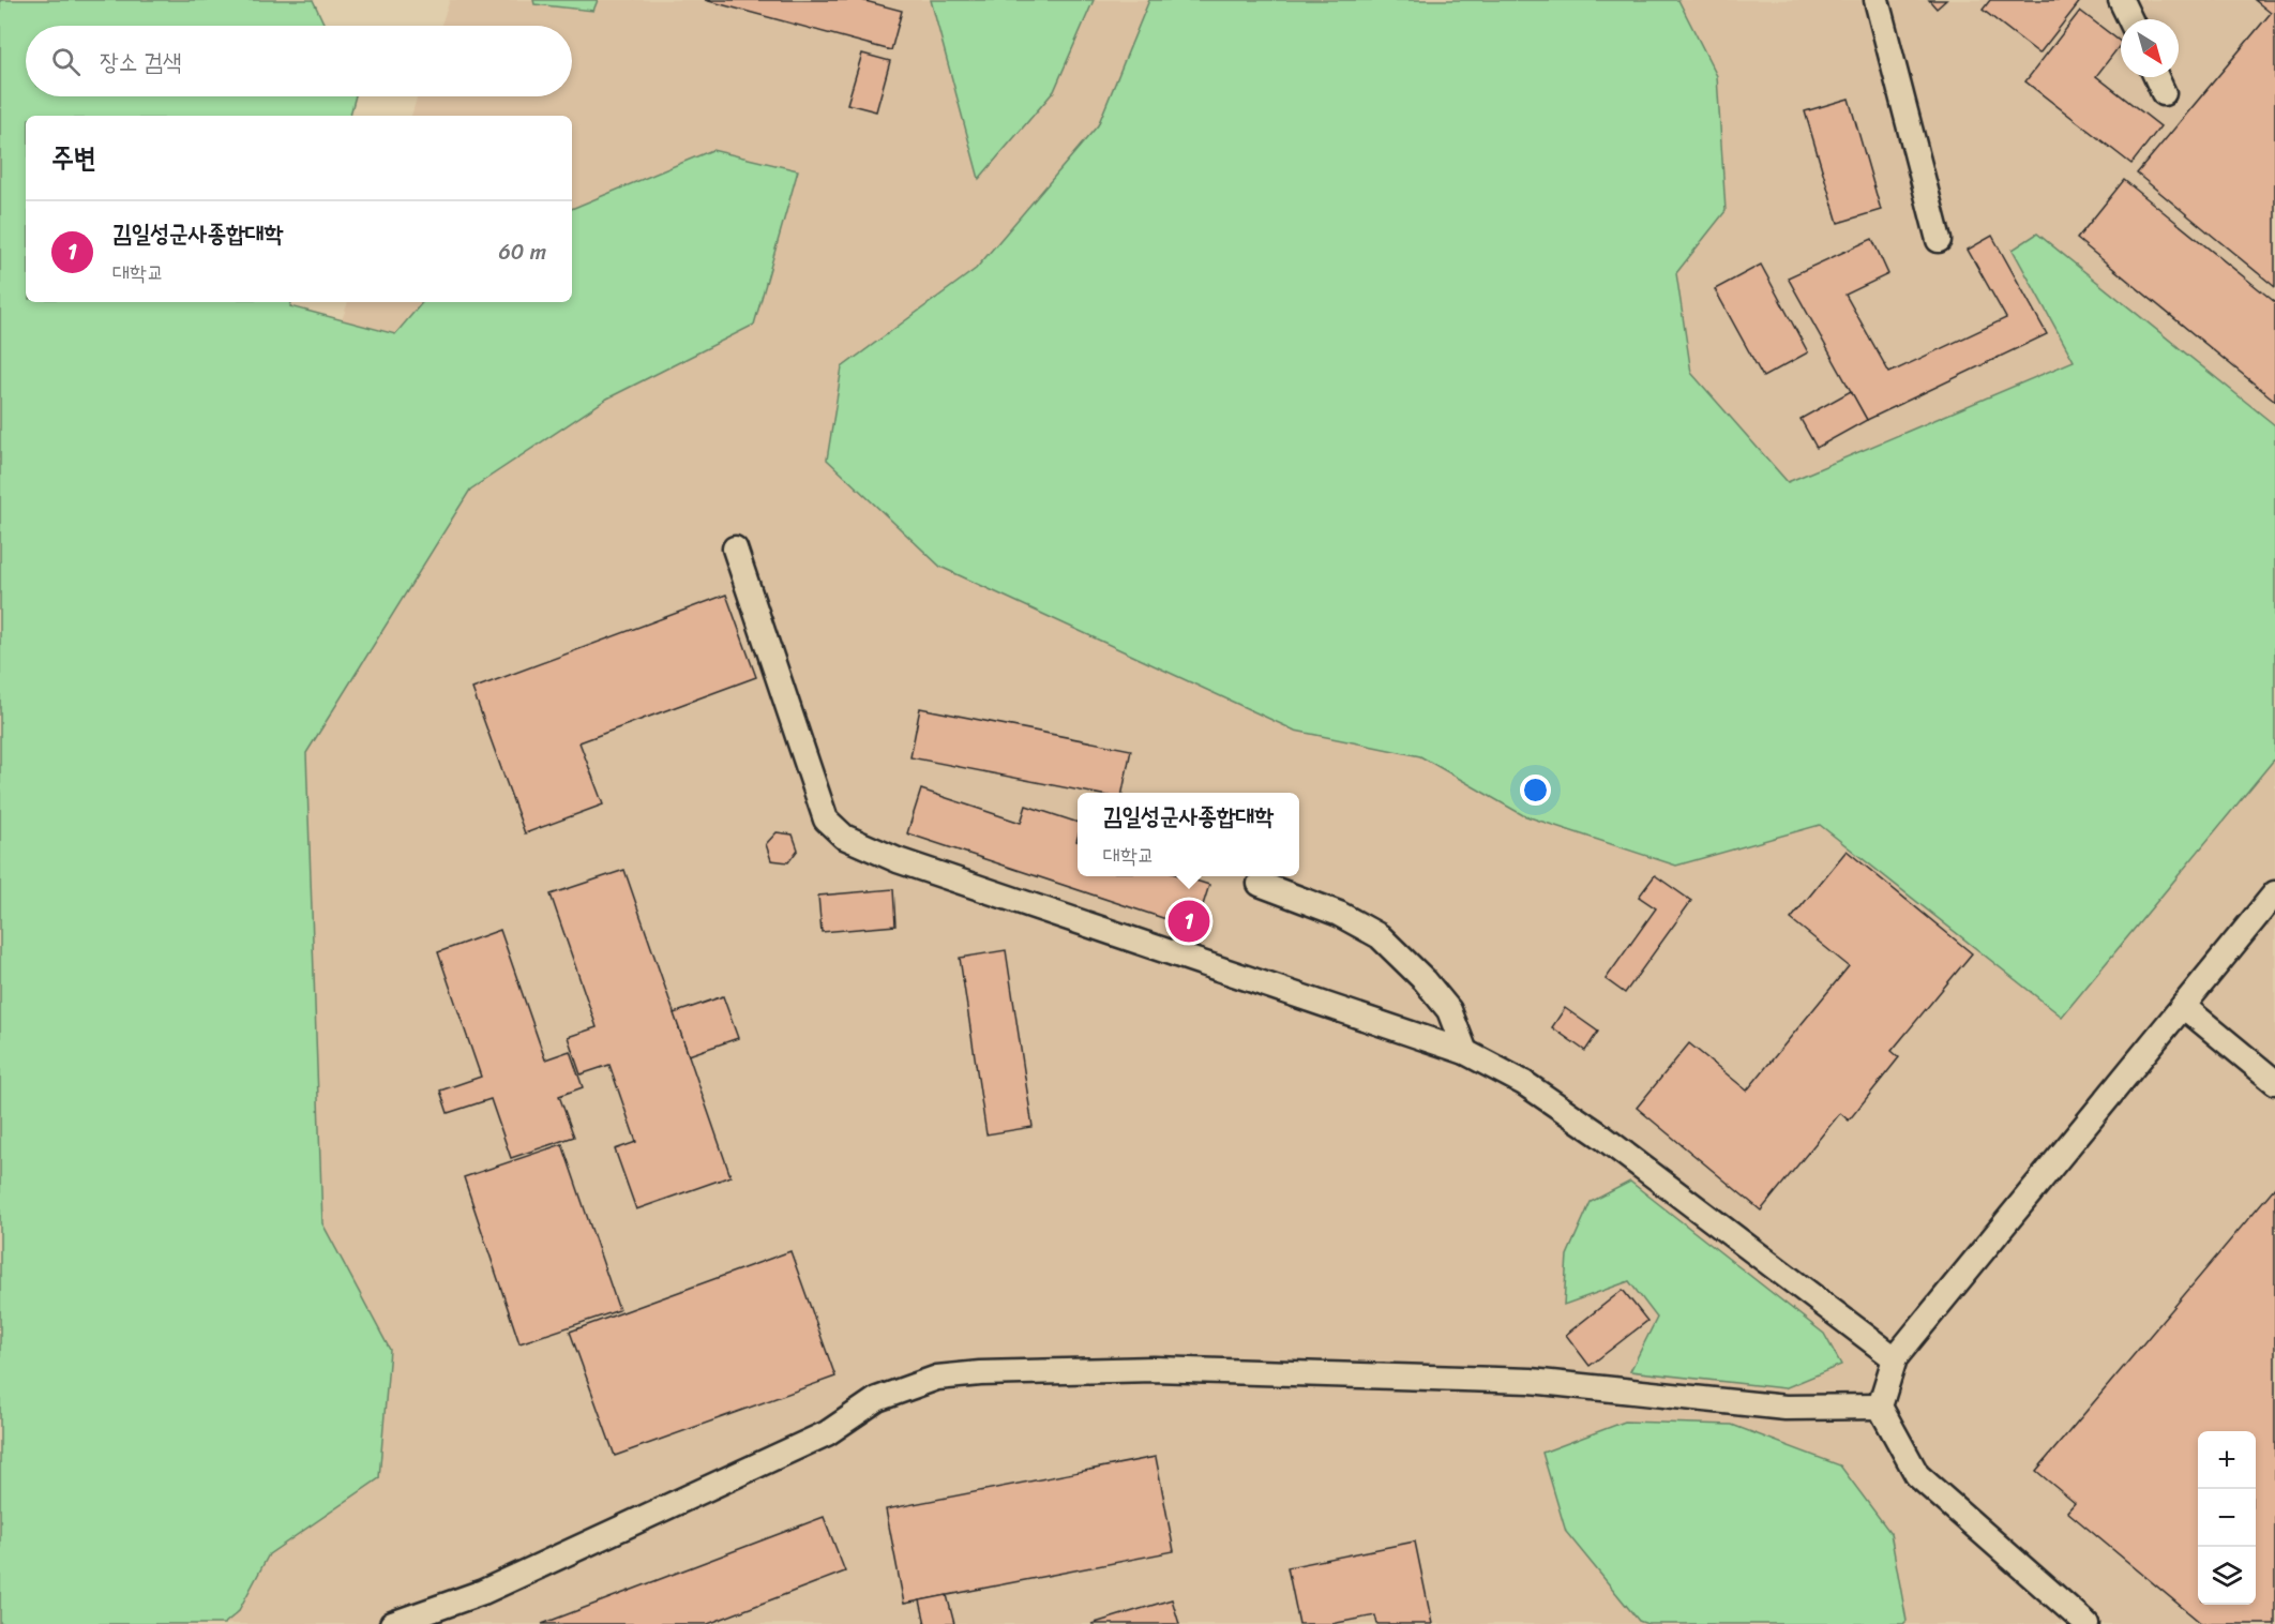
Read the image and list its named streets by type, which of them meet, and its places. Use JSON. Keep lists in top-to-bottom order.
{
  "north": "bottom right",
  "page": {
    "search": "장소 검색",
    "heading": "주변",
    "list": [
      {
        "mark": "1",
        "name": "김일성군사종합대학",
        "note": "대학교",
        "value": "60 m"
      }
    ],
    "popup": ["김일성군사종합대학", "대학교"],
    "pins": "1",
    "map_buttons": ["+", "−"]
  }
}
